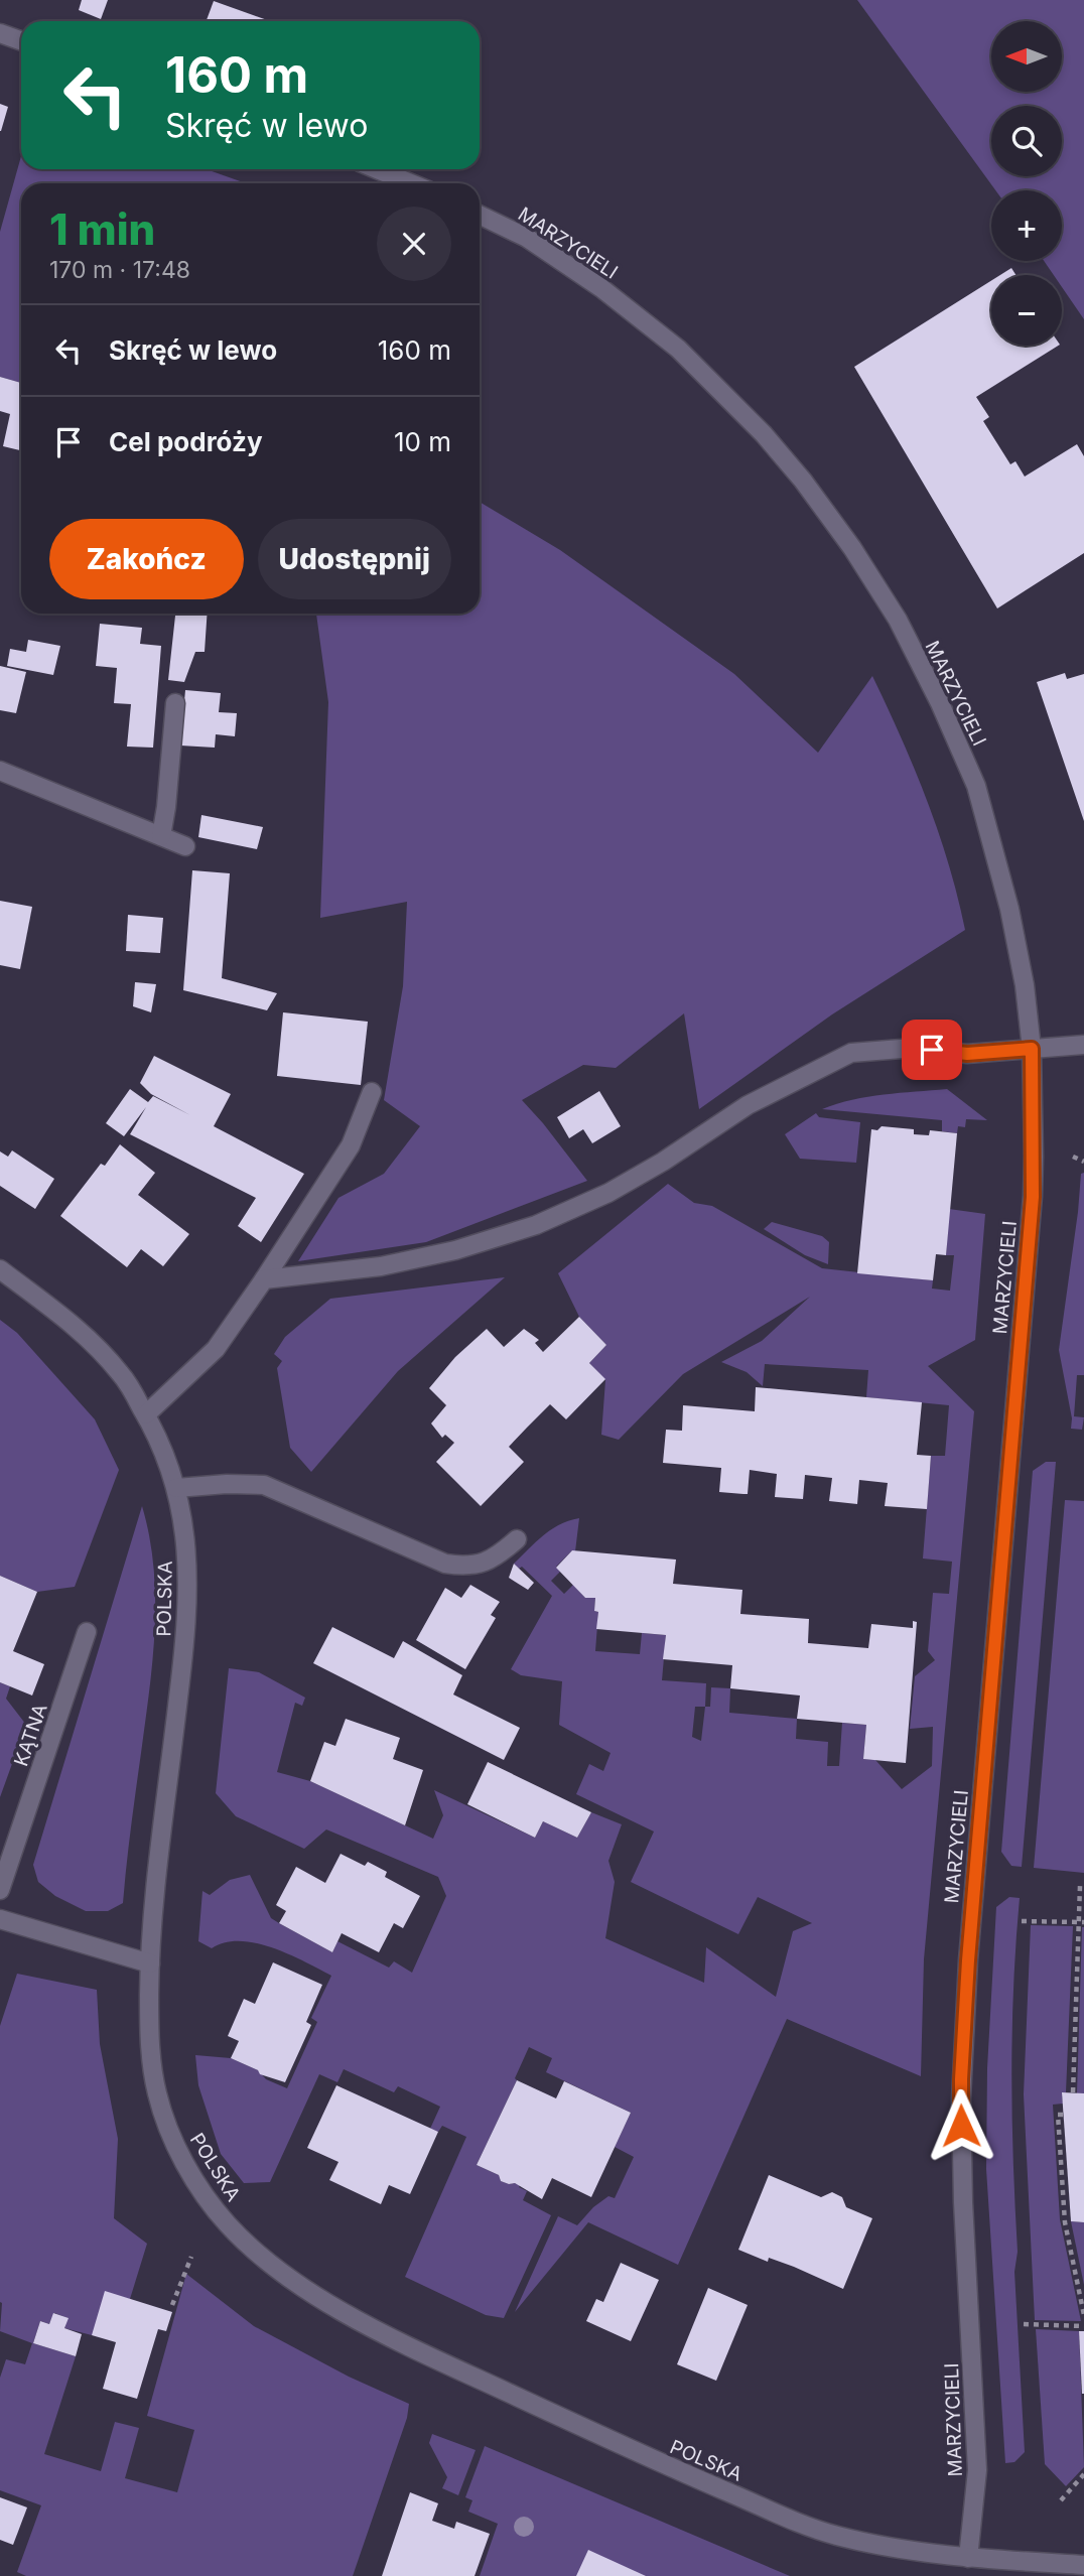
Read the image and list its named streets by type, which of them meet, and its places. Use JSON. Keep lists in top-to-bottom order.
{
  "streets": {
    "street": ["MARZYCIELI", "POLSKA", "KĄTNA"]
  },
  "crossings": [
    ["MARZYCIELI", "POLSKA"]
  ],
  "north": "left",
  "page": {
    "map_buttons": ["+", "−"],
    "turn": ["160 m", "Skręć w lewo"],
    "heading": ["1 min", "170 m · 17:48"],
    "list": [
      {
        "name": "Skręć w lewo",
        "value": "160 m"
      },
      {
        "name": "Cel podróży",
        "value": "10 m"
      }
    ],
    "buttons": ["Zakończ", "Udostępnij"]
  }
}
